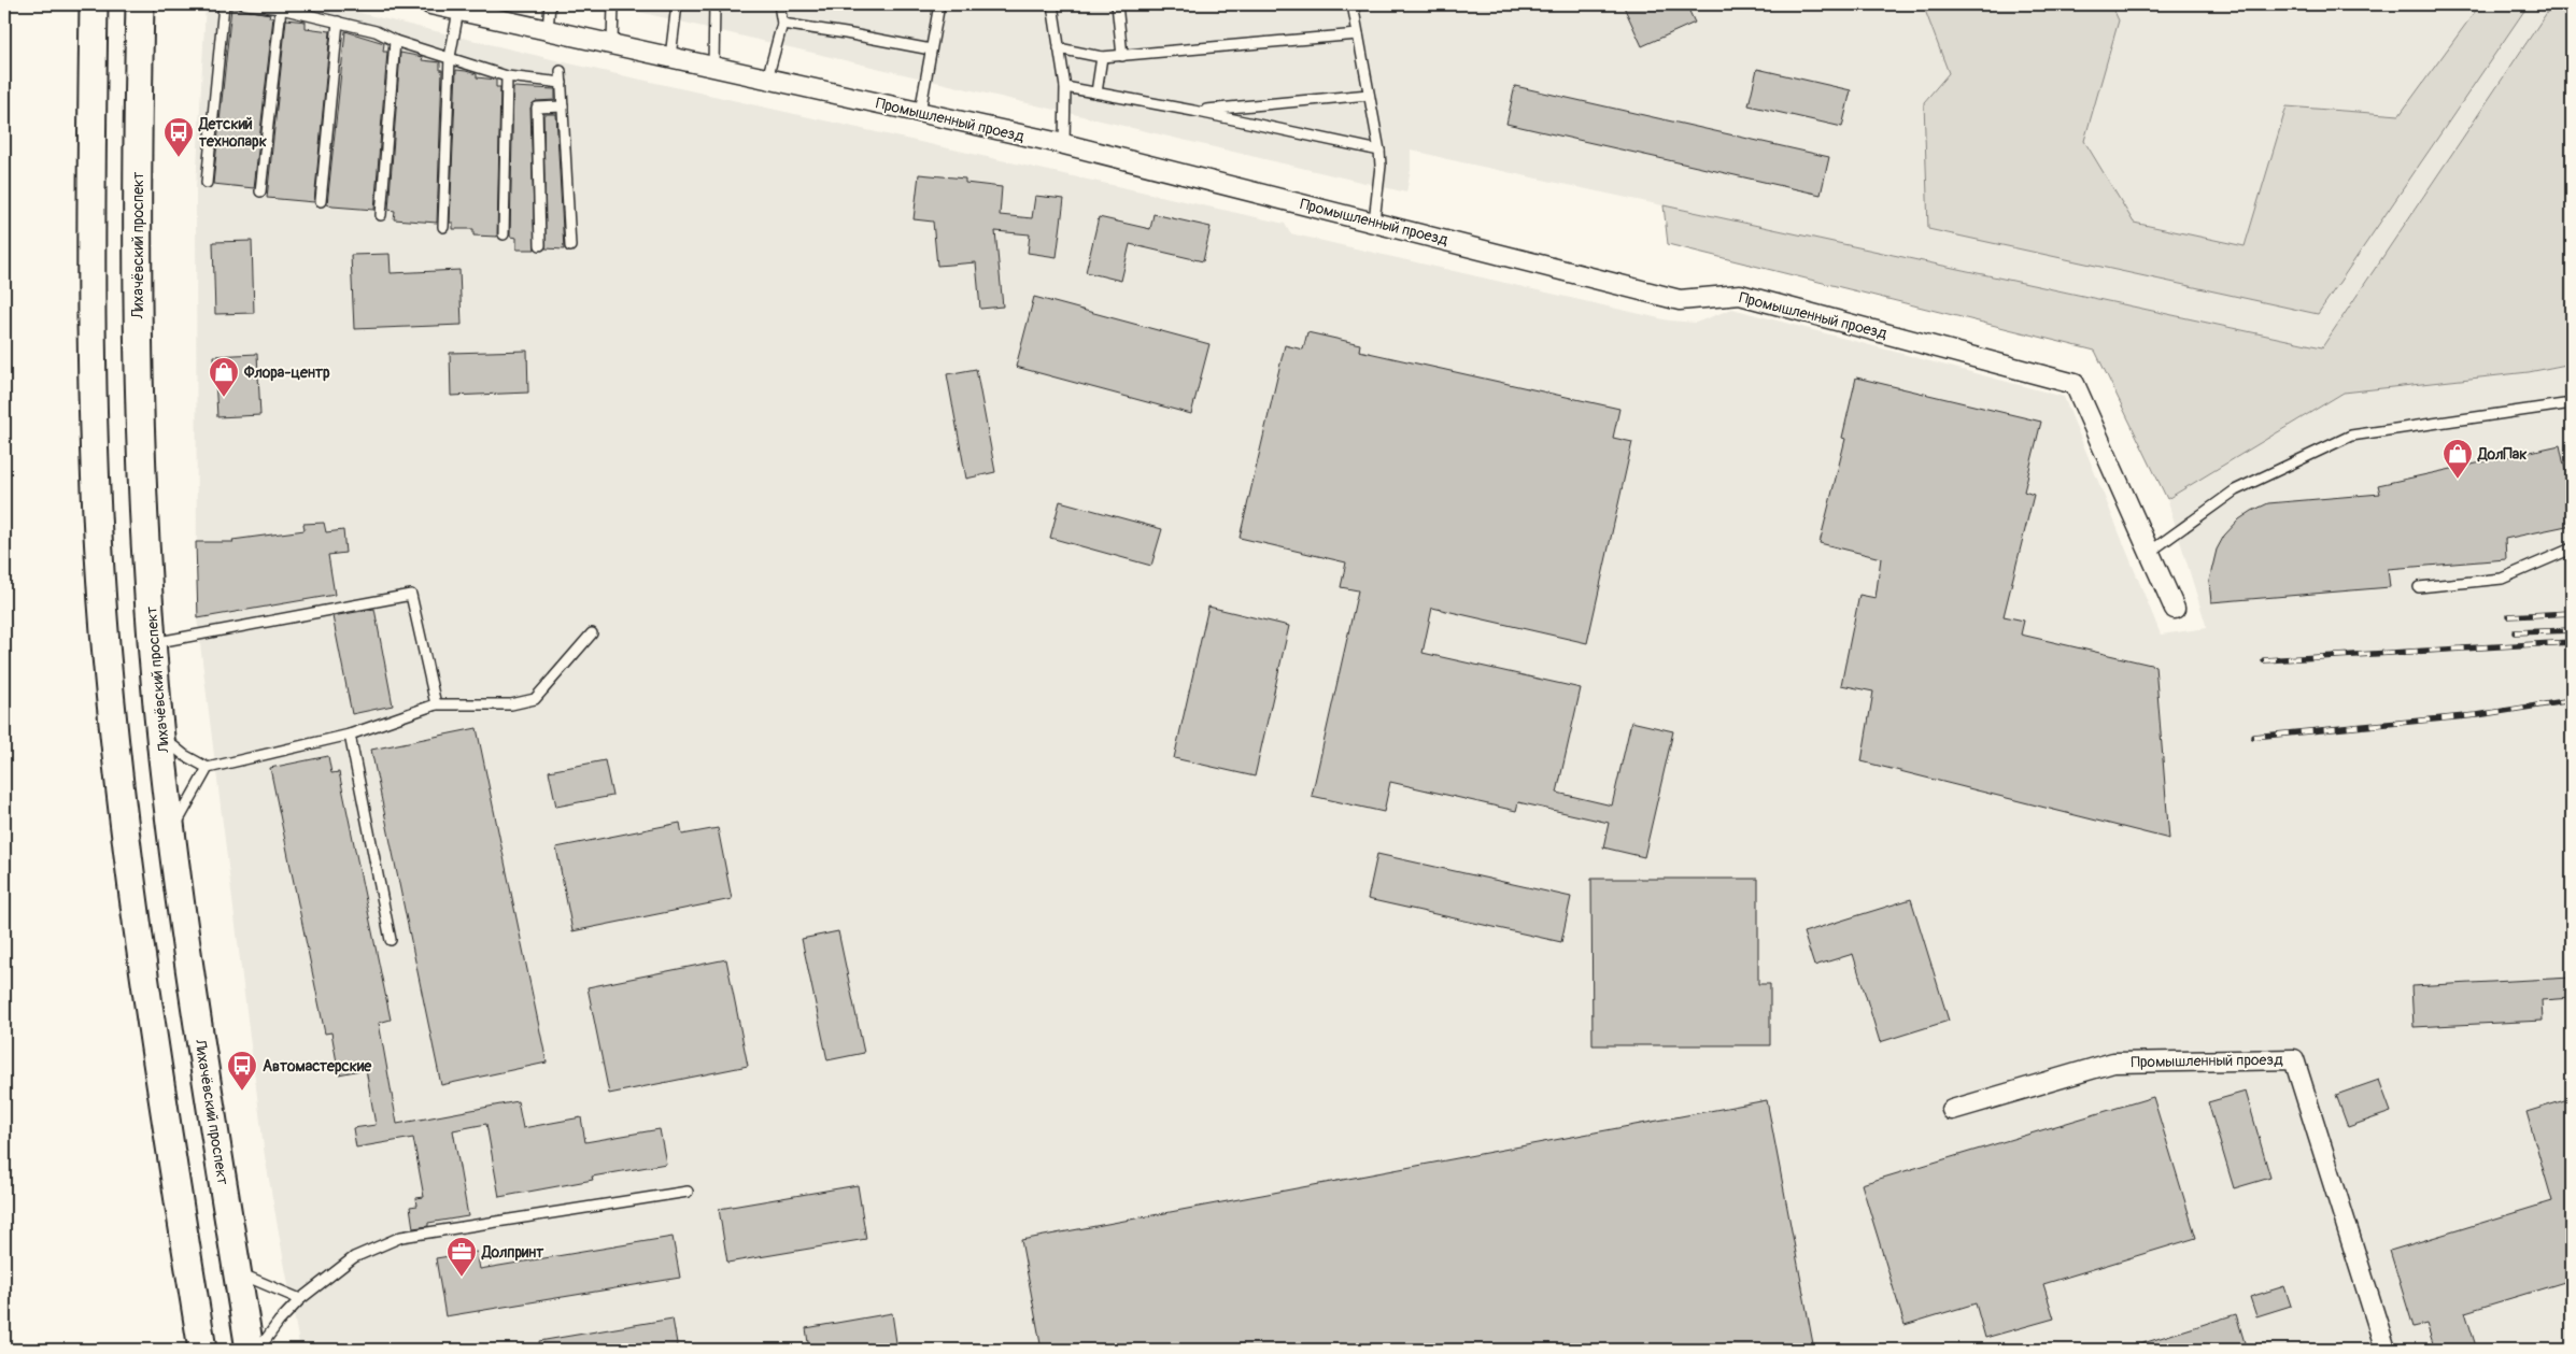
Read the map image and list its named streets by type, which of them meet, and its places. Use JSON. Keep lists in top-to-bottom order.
{
  "streets": {
    "main road": ["Лихачёвский проспект"],
    "street": ["Промышленный проезд"]
  },
  "places": {
    "bus stop": ["Детский технопарк", "Автомастерские"],
    "shop": ["Флора-центр", "ДолПак"],
    "office": ["Долпринт"]
  }
}
